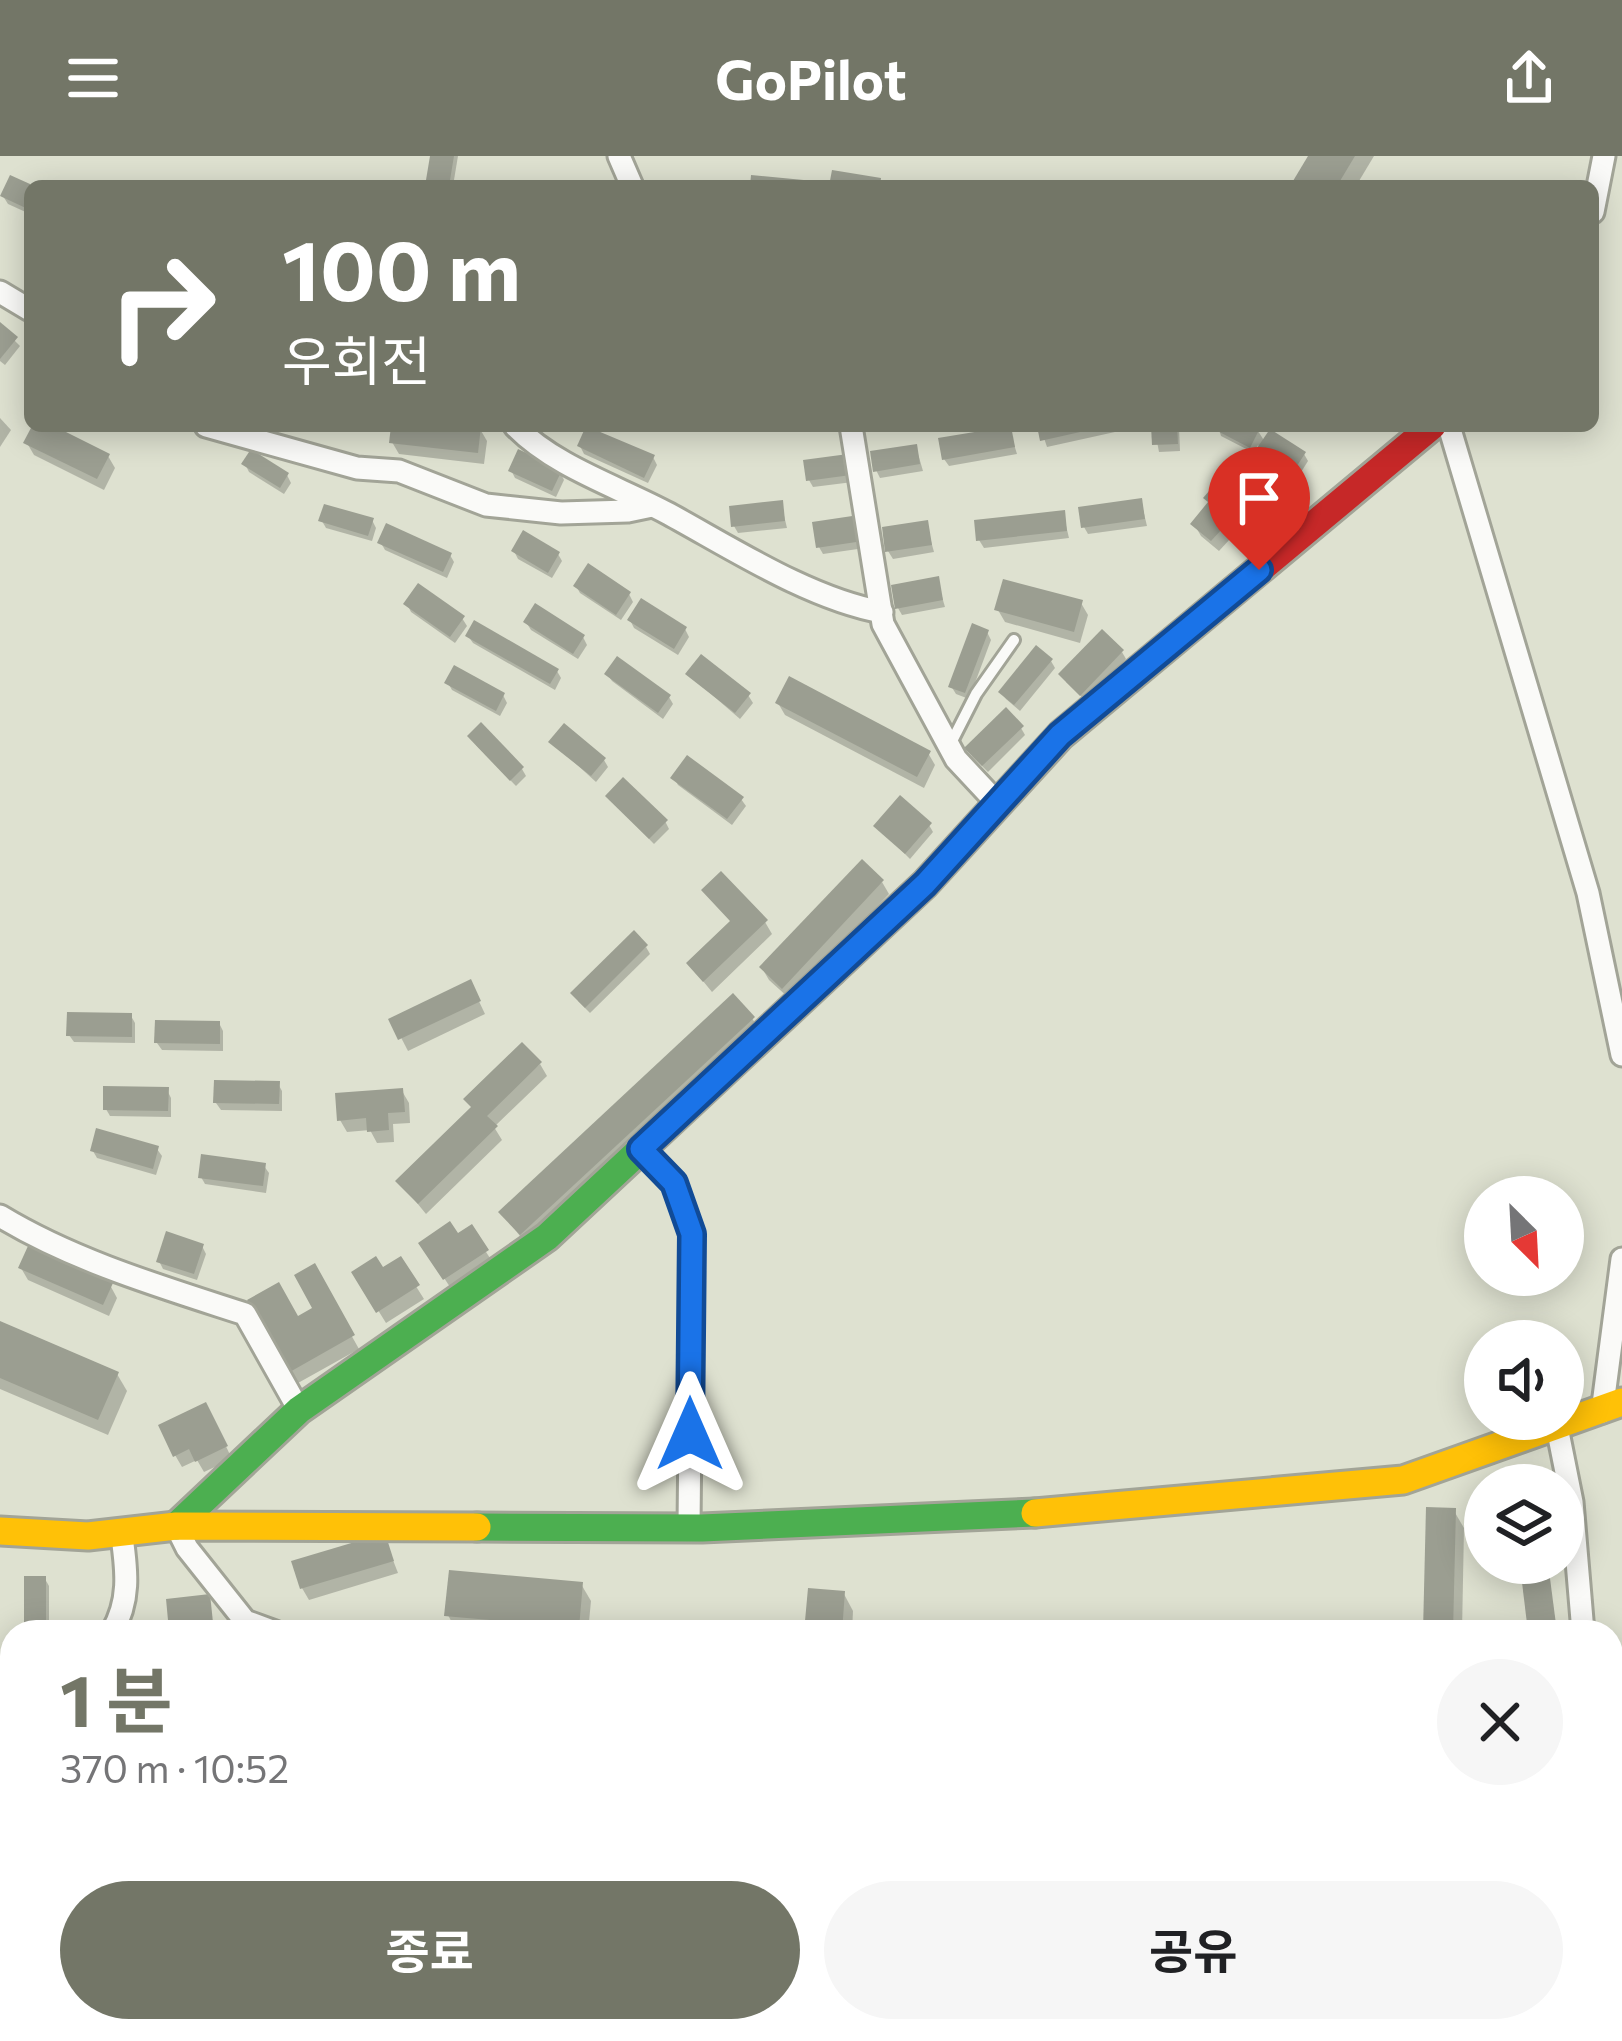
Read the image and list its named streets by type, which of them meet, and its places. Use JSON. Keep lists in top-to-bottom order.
{
  "north": "bottom right",
  "page": {
    "header": "GoPilot",
    "turn": ["100 m", "우회전"],
    "heading": ["1 분", "370 m · 10:52"],
    "buttons": ["종료", "공유"]
  }
}
